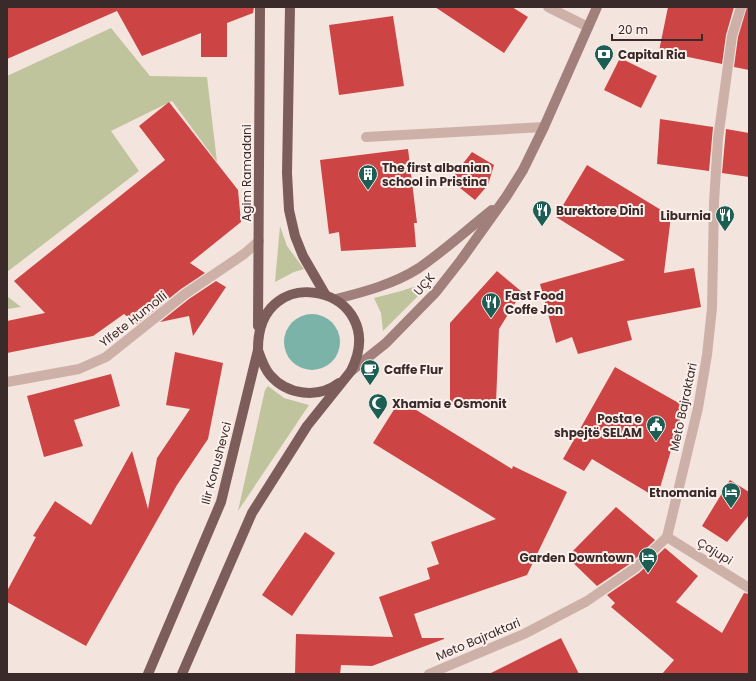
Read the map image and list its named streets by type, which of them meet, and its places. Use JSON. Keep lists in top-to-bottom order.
{
  "streets": {
    "main road": ["Agim Ramadani", "UÇK", "Ilir Konushevci"],
    "street": ["Ylfete Humolli", "Meto Bajraktari", "Çajupi"]
  },
  "crossings": [
    ["Agim Ramadani", "UÇK"],
    ["Agim Ramadani", "Ylfete Humolli"],
    ["Agim Ramadani", "Ilir Konushevci"],
    ["UÇK", "Ilir Konushevci"],
    ["Meto Bajraktari", "Çajupi"]
  ],
  "places": {
    "bank": ["Capital Ria"],
    "building": ["The first albanian school in Pristina"],
    "restaurant": ["Burektore Dini", "Liburnia", "Fast Food Coffe Jon"],
    "cafe": ["Caffe Flur"],
    "mosque": ["Xhamia e Osmonit"],
    "public building": ["Posta e shpejtë SELAM"],
    "hotel": ["Etnomania", "Garden Downtown"]
  },
  "scale_bar": "20 m"
}
